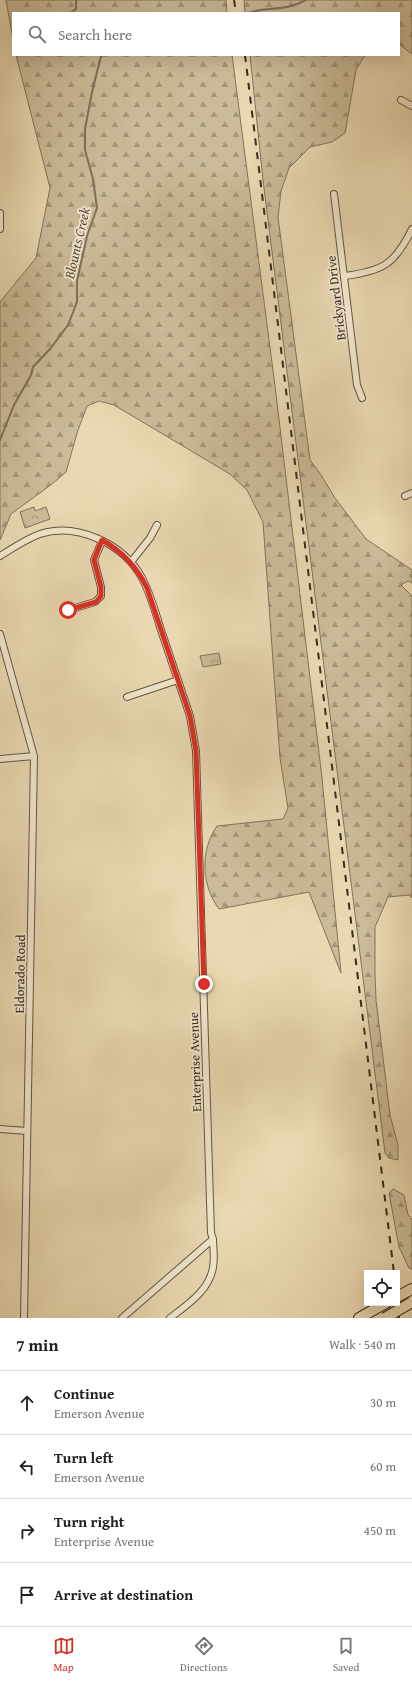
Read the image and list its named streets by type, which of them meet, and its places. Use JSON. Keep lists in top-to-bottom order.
{
  "streets": {
    "street": ["Brickyard Drive", "Eldorado Road", "Enterprise Avenue"]
  },
  "water": ["Blounts Creek"],
  "page": {
    "search": "Search here",
    "heading": ["7 min", "Walk · 540 m"],
    "list": [
      ["Continue", "Emerson Avenue", "30 m"],
      ["Turn left", "Emerson Avenue", "60 m"],
      ["Turn right", "Enterprise Avenue", "450 m"],
      "Arrive at destination"
    ],
    "nav": ["Map", "Directions", "Saved"]
  }
}
